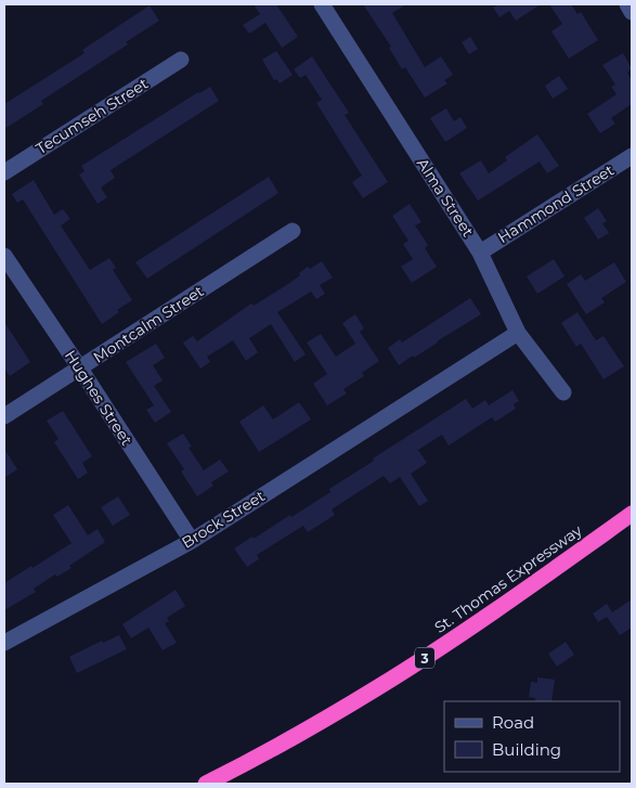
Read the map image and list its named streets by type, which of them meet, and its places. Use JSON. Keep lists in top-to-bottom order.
{
  "streets": {
    "highway": ["St. Thomas Expressway", "3"],
    "street": [
      "Tecumseh Street",
      "Alma Street",
      "Hammond Street",
      "Montcalm Street",
      "Hughes Street",
      "Brock Street"
    ]
  },
  "crossings": [
    ["Alma Street", "Hammond Street"],
    ["Alma Street", "Brock Street"],
    ["Montcalm Street", "Hughes Street"],
    ["Hughes Street", "Brock Street"]
  ],
  "legend": ["Road", "Building"]
}
